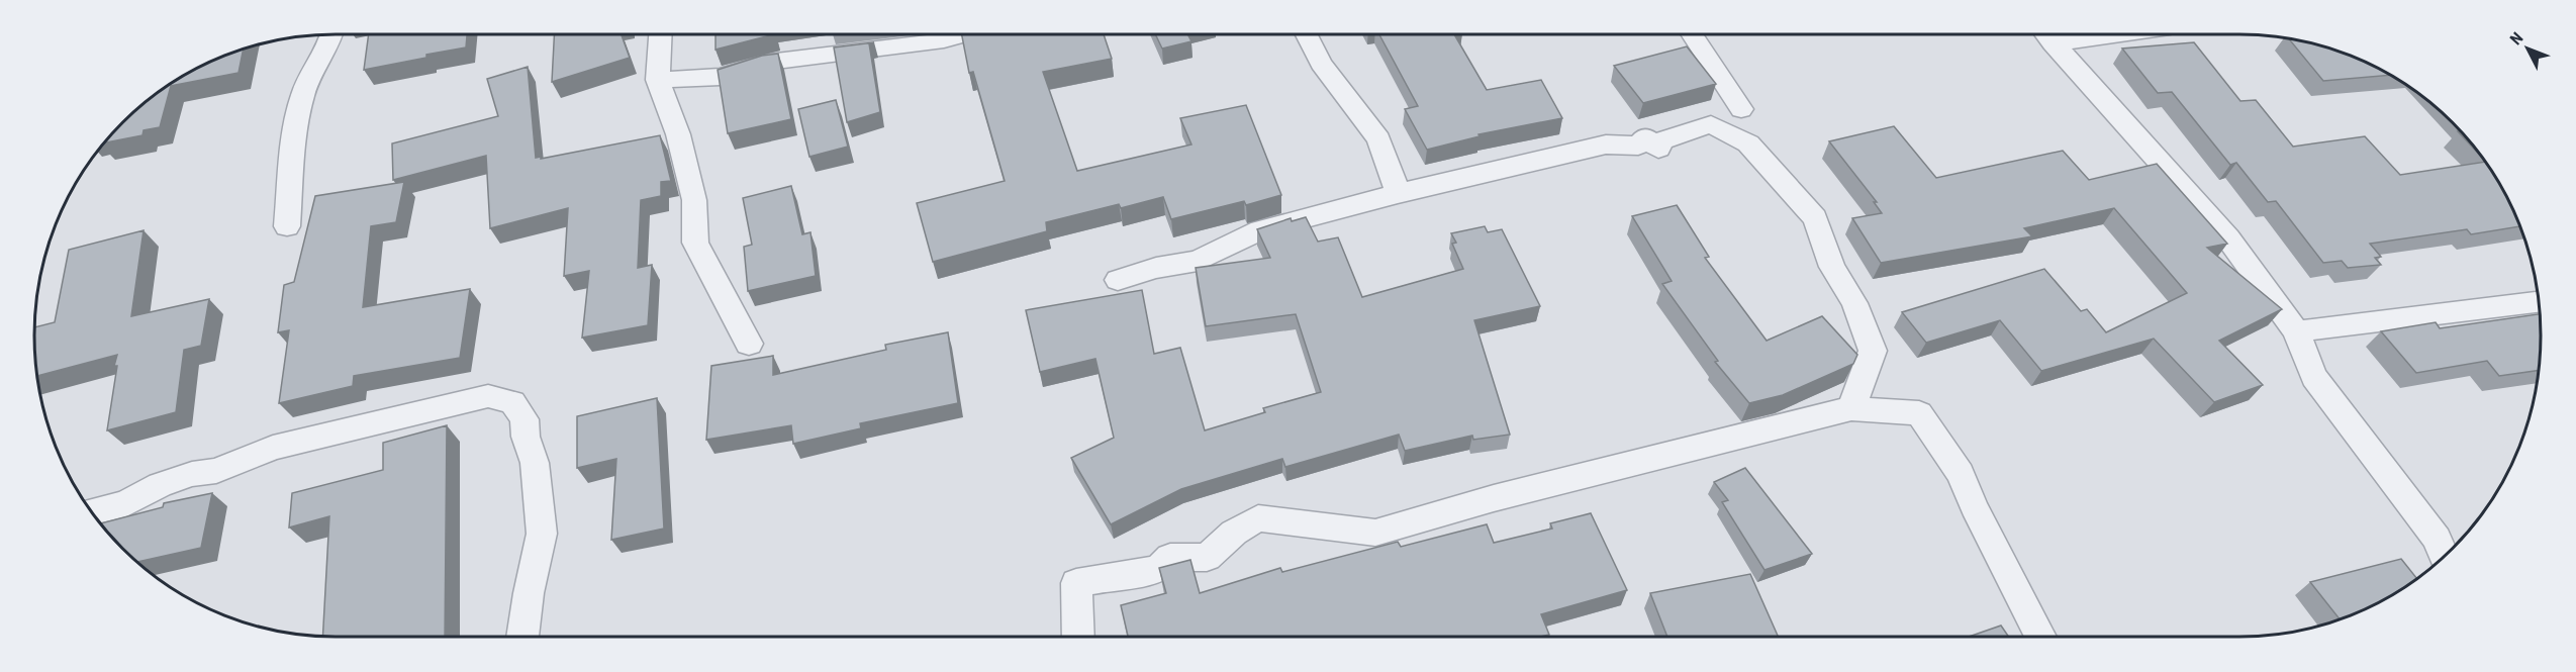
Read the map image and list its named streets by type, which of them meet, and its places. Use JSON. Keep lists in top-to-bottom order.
{
  "north": "top left"
}
